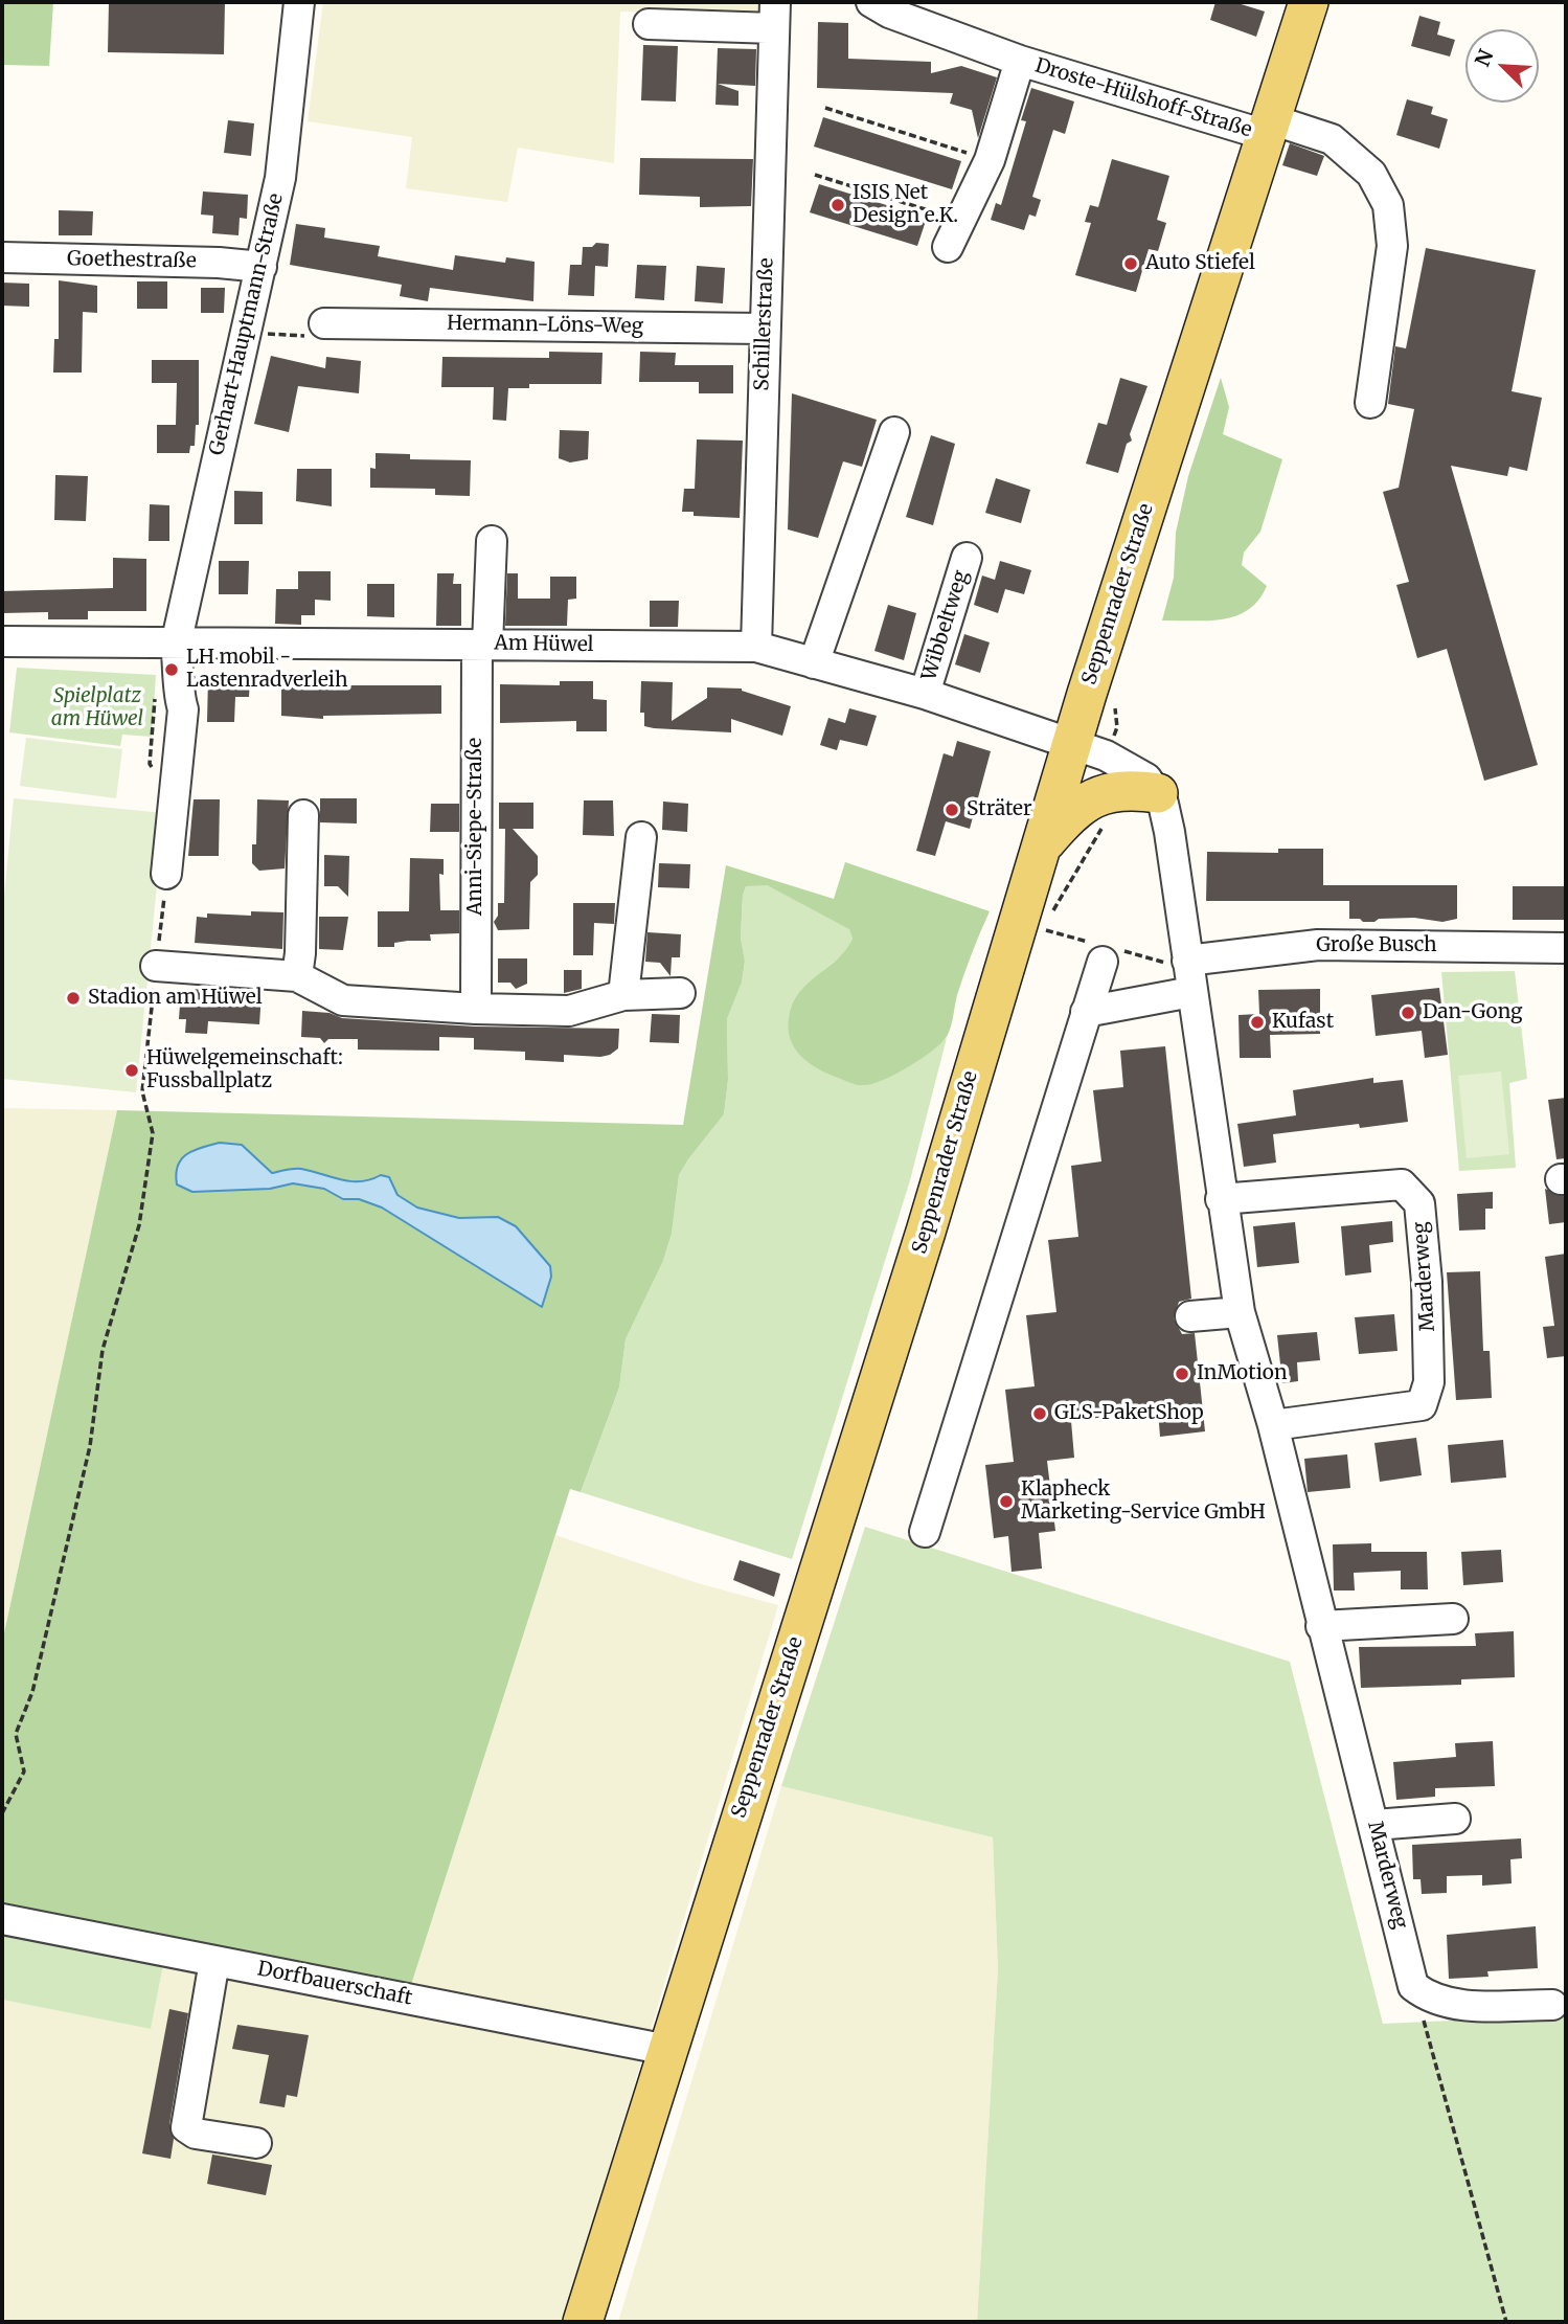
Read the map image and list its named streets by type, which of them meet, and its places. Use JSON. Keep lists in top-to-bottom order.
{
  "streets": {
    "main road": ["Seppenrader Straße"],
    "street": [
      "Droste-Hülshoff-Straße",
      "Goethestraße",
      "Gerhart-Hauptmann-Straße",
      "Schillerstraße",
      "Hermann-Löns-Weg",
      "Wibbeltweg",
      "Am Hüwel",
      "Anni-Siepe-Straße",
      "Große Busch",
      "Marderweg",
      "Dorfbauerschaft"
    ]
  },
  "crossings": [
    ["Droste-Hülshoff-Straße", "Seppenrader Straße"],
    ["Goethestraße", "Gerhart-Hauptmann-Straße"],
    ["Gerhart-Hauptmann-Straße", "Am Hüwel"],
    ["Schillerstraße", "Hermann-Löns-Weg"],
    ["Schillerstraße", "Am Hüwel"],
    ["Seppenrader Straße", "Am Hüwel"],
    ["Seppenrader Straße", "Dorfbauerschaft"],
    ["Wibbeltweg", "Am Hüwel"],
    ["Am Hüwel", "Anni-Siepe-Straße"],
    ["Große Busch", "Marderweg"]
  ],
  "parks": ["Spielplatz am Hüwel"],
  "places": [
    "ISIS Net Design e.K.",
    "Auto Stiefel",
    "LH mobil - Lastenradverleih",
    "Sträter",
    "Stadion am Hüwel",
    "Dan-Gong",
    "Kufast",
    "Hüwelgemeinschaft: Fussballplatz",
    "InMotion",
    "GLS-PaketShop",
    "Klapheck Marketing-Service GmbH"
  ],
  "north": "top left"
}
